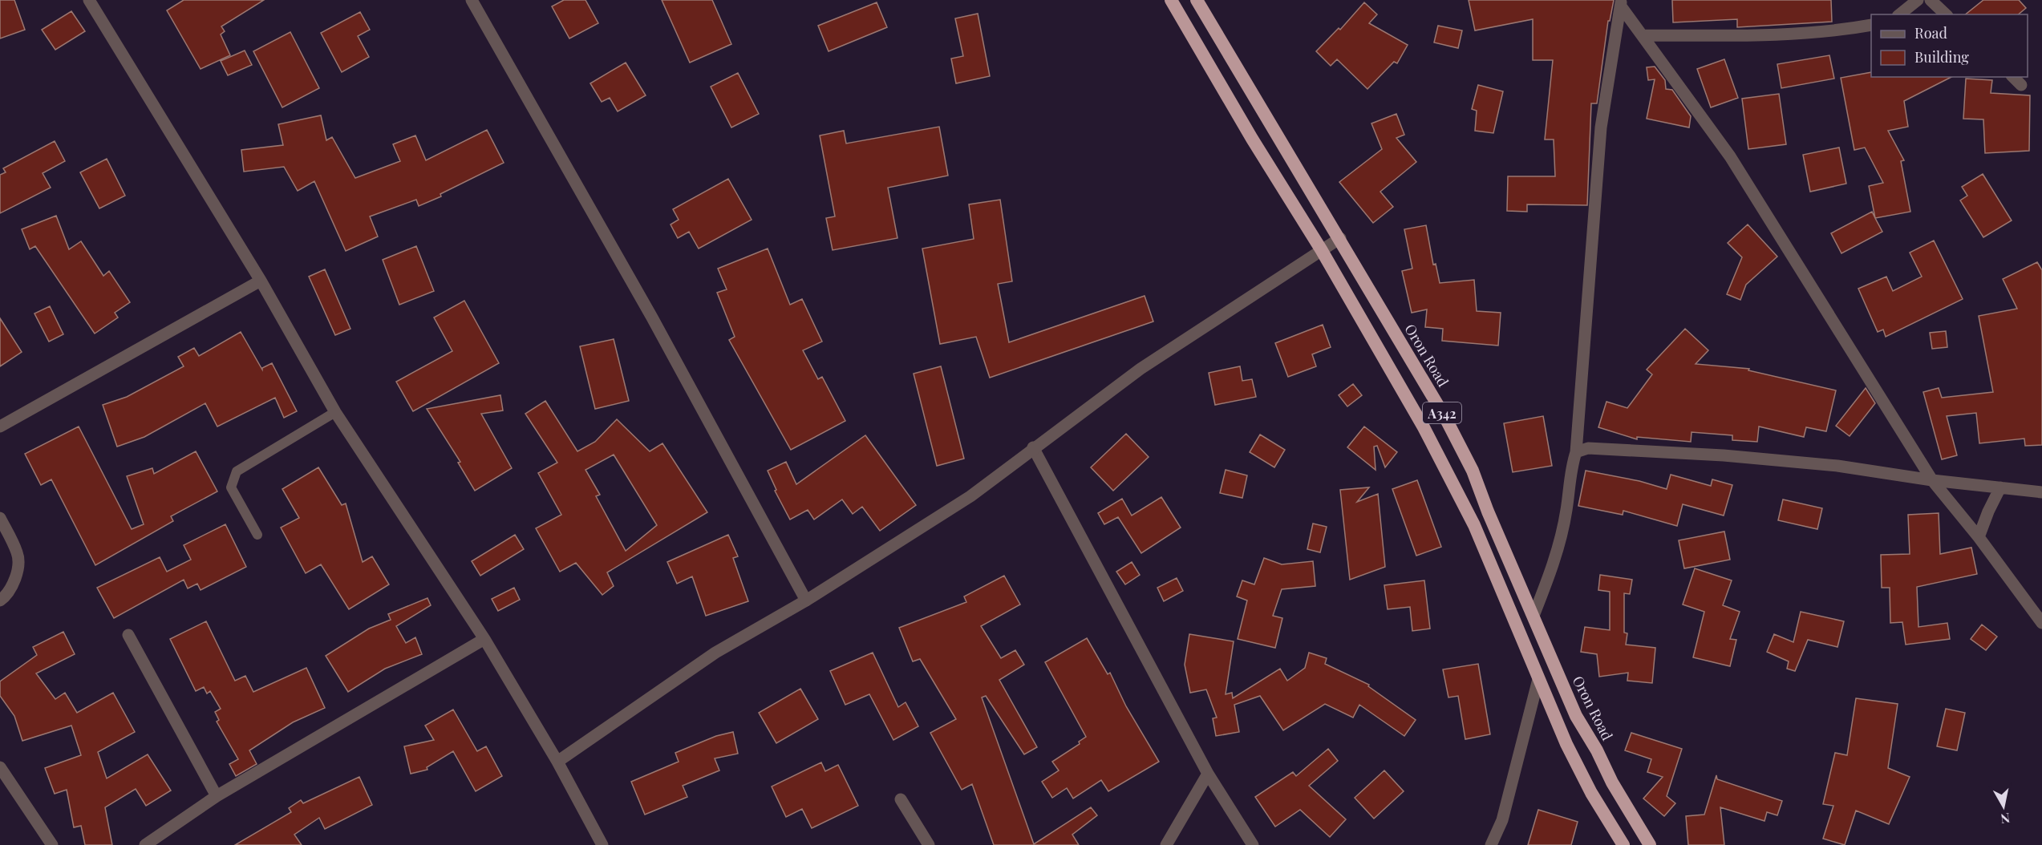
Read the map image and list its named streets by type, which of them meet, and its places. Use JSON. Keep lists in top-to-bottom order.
{
  "streets": {
    "highway": ["Oron Road", "A342"]
  },
  "legend": ["Road", "Building"],
  "north": "bottom"
}
